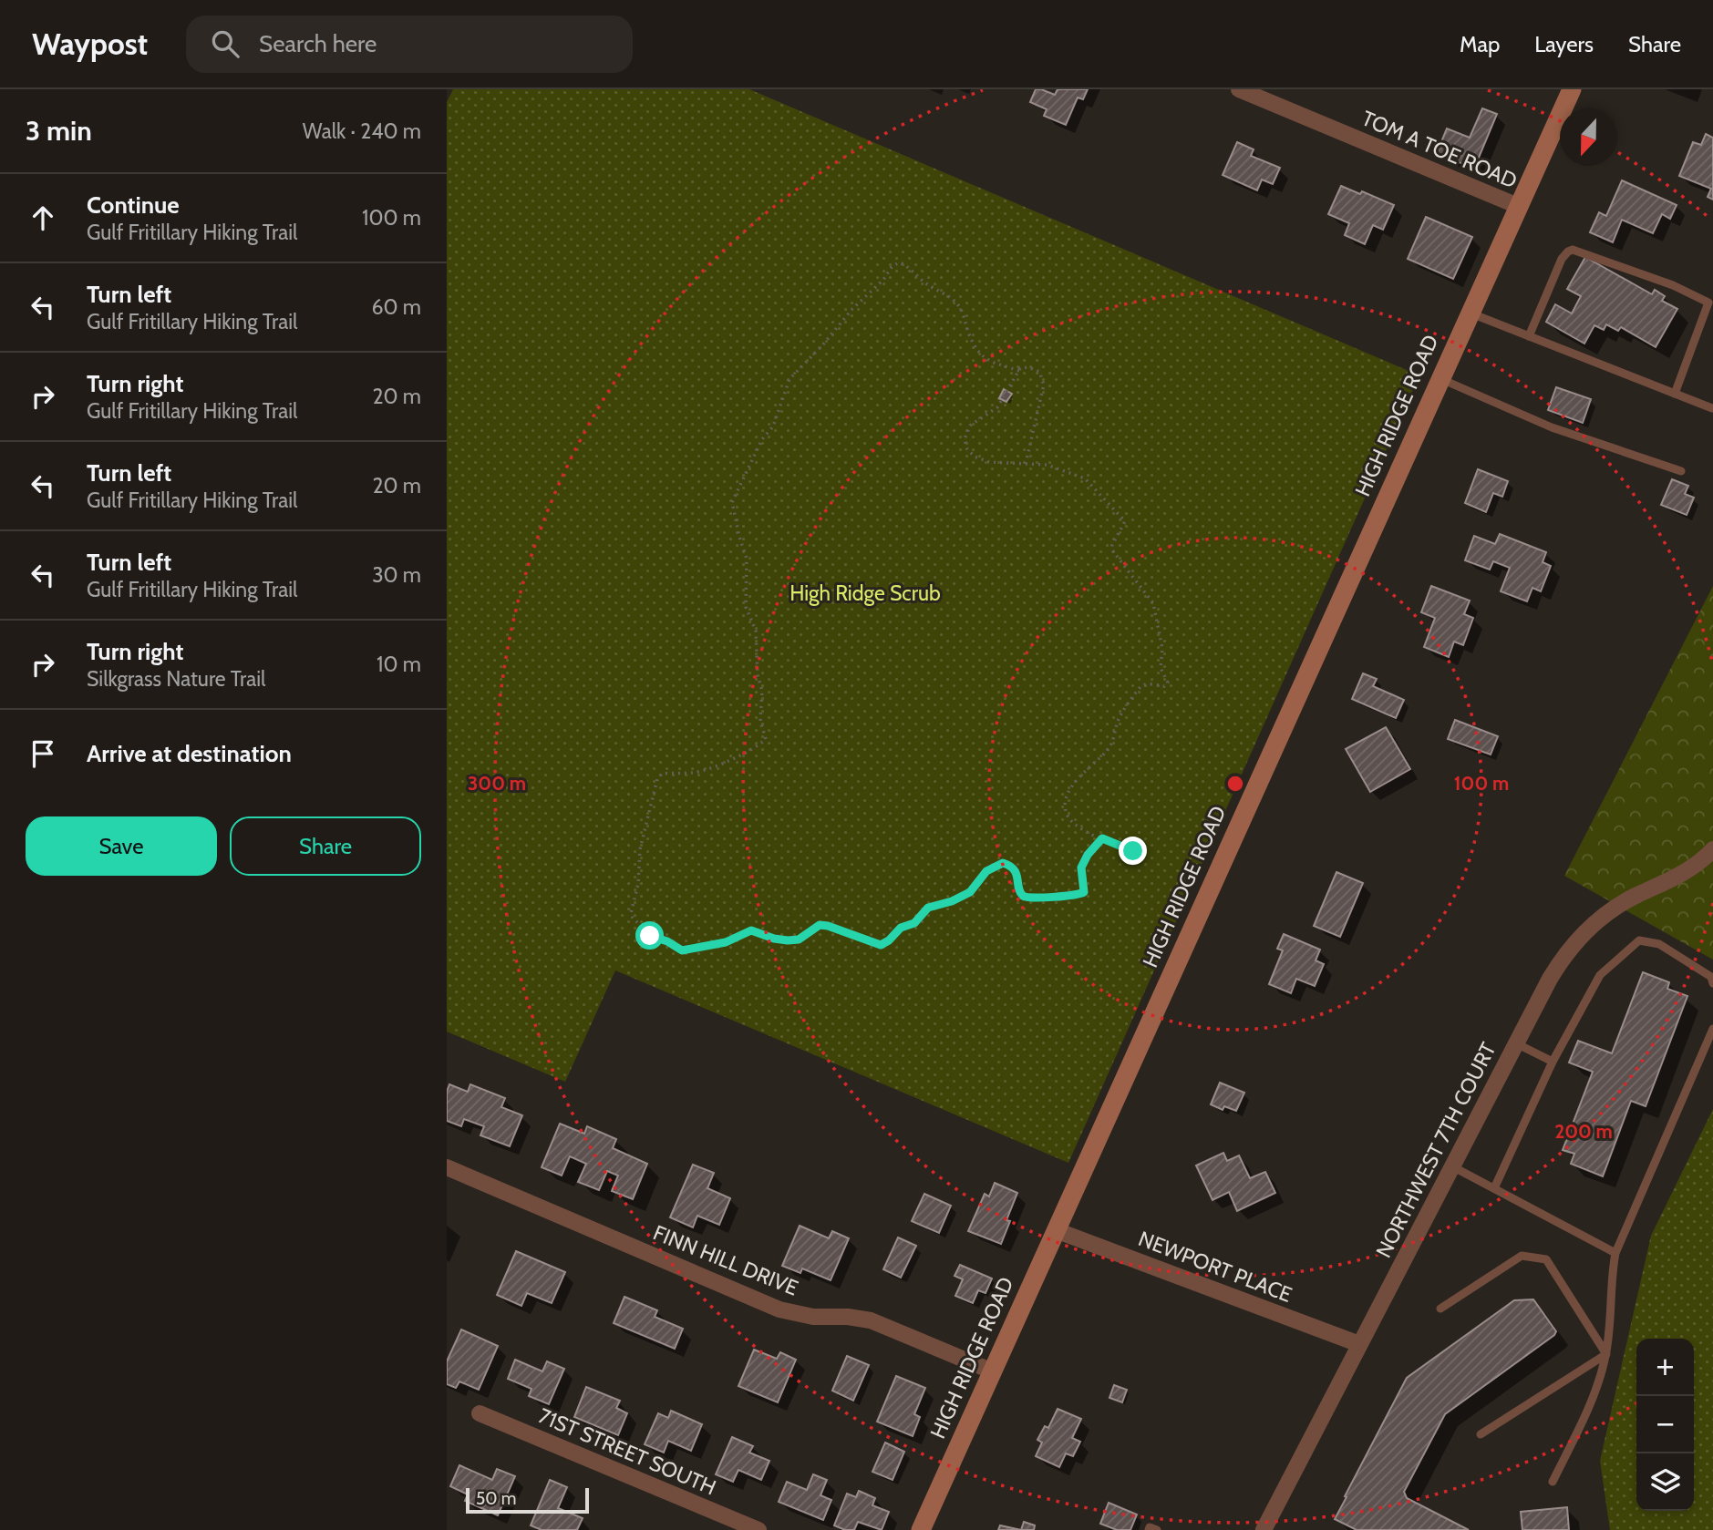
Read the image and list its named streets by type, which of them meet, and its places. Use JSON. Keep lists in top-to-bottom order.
{
  "streets": {
    "street": [
      "TOM A TOE ROAD",
      "HIGH RIDGE ROAD",
      "NORTHWEST 7TH COURT",
      "FINN HILL DRIVE",
      "NEWPORT PLACE",
      "71ST STREET SOUTH"
    ]
  },
  "crossings": [
    ["TOM A TOE ROAD", "HIGH RIDGE ROAD"],
    ["HIGH RIDGE ROAD", "FINN HILL DRIVE"],
    ["HIGH RIDGE ROAD", "NEWPORT PLACE"],
    ["NORTHWEST 7TH COURT", "NEWPORT PLACE"]
  ],
  "parks": ["High Ridge Scrub"],
  "scale_bar": "50 m",
  "north": "bottom",
  "page": {
    "header": "Waypost",
    "search": "Search here",
    "nav": ["Map", "Layers", "Share"],
    "heading": ["3 min", "Walk · 240 m"],
    "list": [
      ["Continue", "Gulf Fritillary Hiking Trail", "100 m"],
      ["Turn left", "Gulf Fritillary Hiking Trail", "60 m"],
      ["Turn right", "Gulf Fritillary Hiking Trail", "20 m"],
      ["Turn left", "Gulf Fritillary Hiking Trail", "20 m"],
      ["Turn left", "Gulf Fritillary Hiking Trail", "30 m"],
      ["Turn right", "Silkgrass Nature Trail", "10 m"],
      "Arrive at destination"
    ],
    "buttons": ["Save", "Share"],
    "map_buttons": ["+", "−"],
    "scale": "50 m"
  },
  "rings": ["100 m", "300 m", "200 m"]
}
